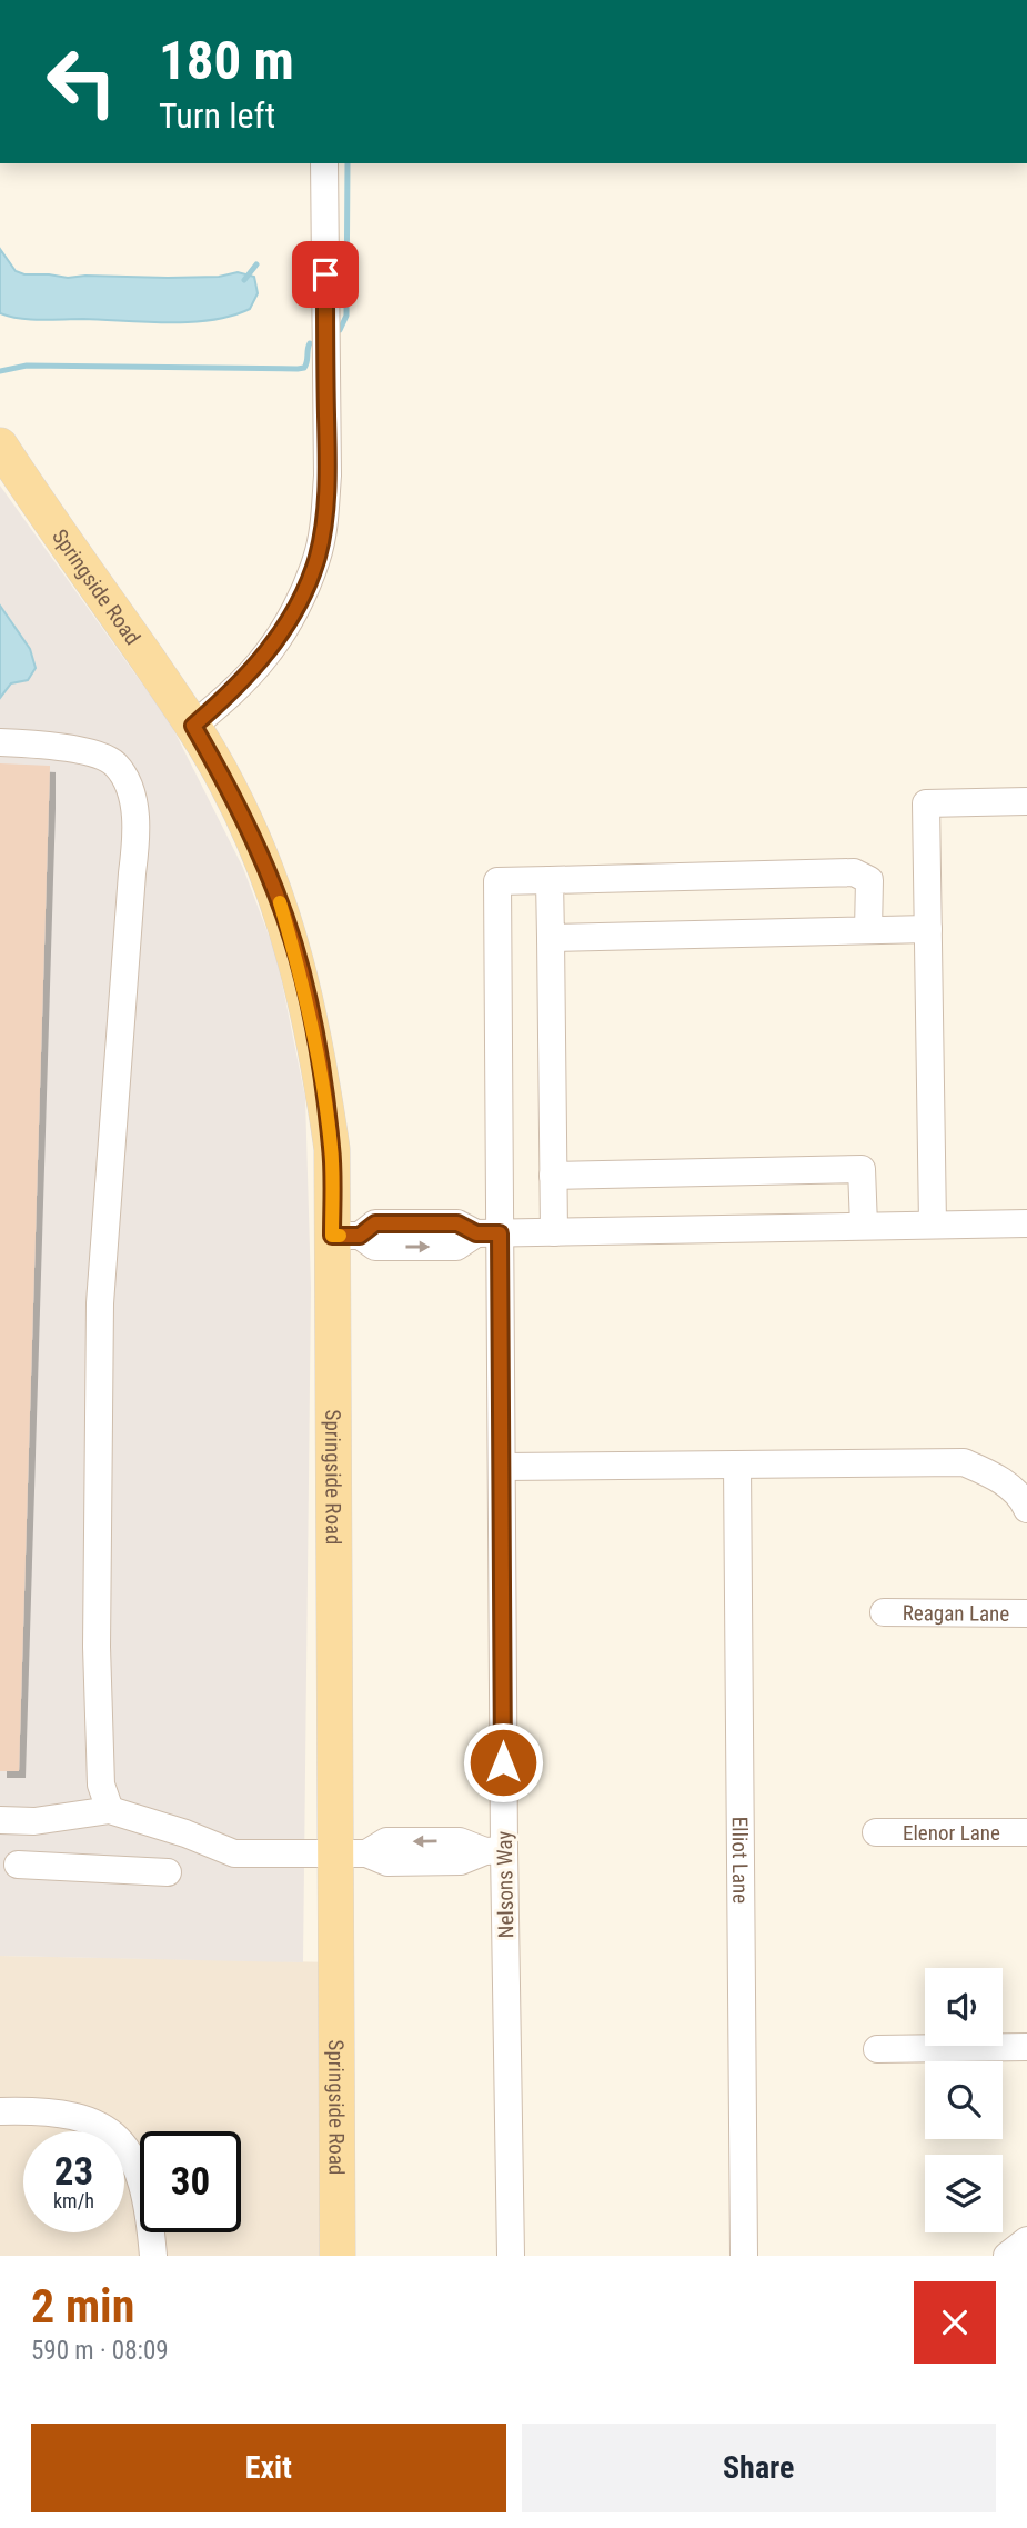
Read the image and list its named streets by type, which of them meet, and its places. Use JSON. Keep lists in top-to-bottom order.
{
  "streets": {
    "main road": ["Springside Road"],
    "street": [
      "Reagan Lane",
      "Elenor Lane",
      "Elliot Lane",
      "Nelsons Way"
    ]
  },
  "page": {
    "turn": ["180 m", "Turn left"],
    "speed": "23 km/h",
    "limit": "30",
    "heading": ["2 min", "590 m · 08:09"],
    "buttons": ["Exit", "Share"]
  }
}
